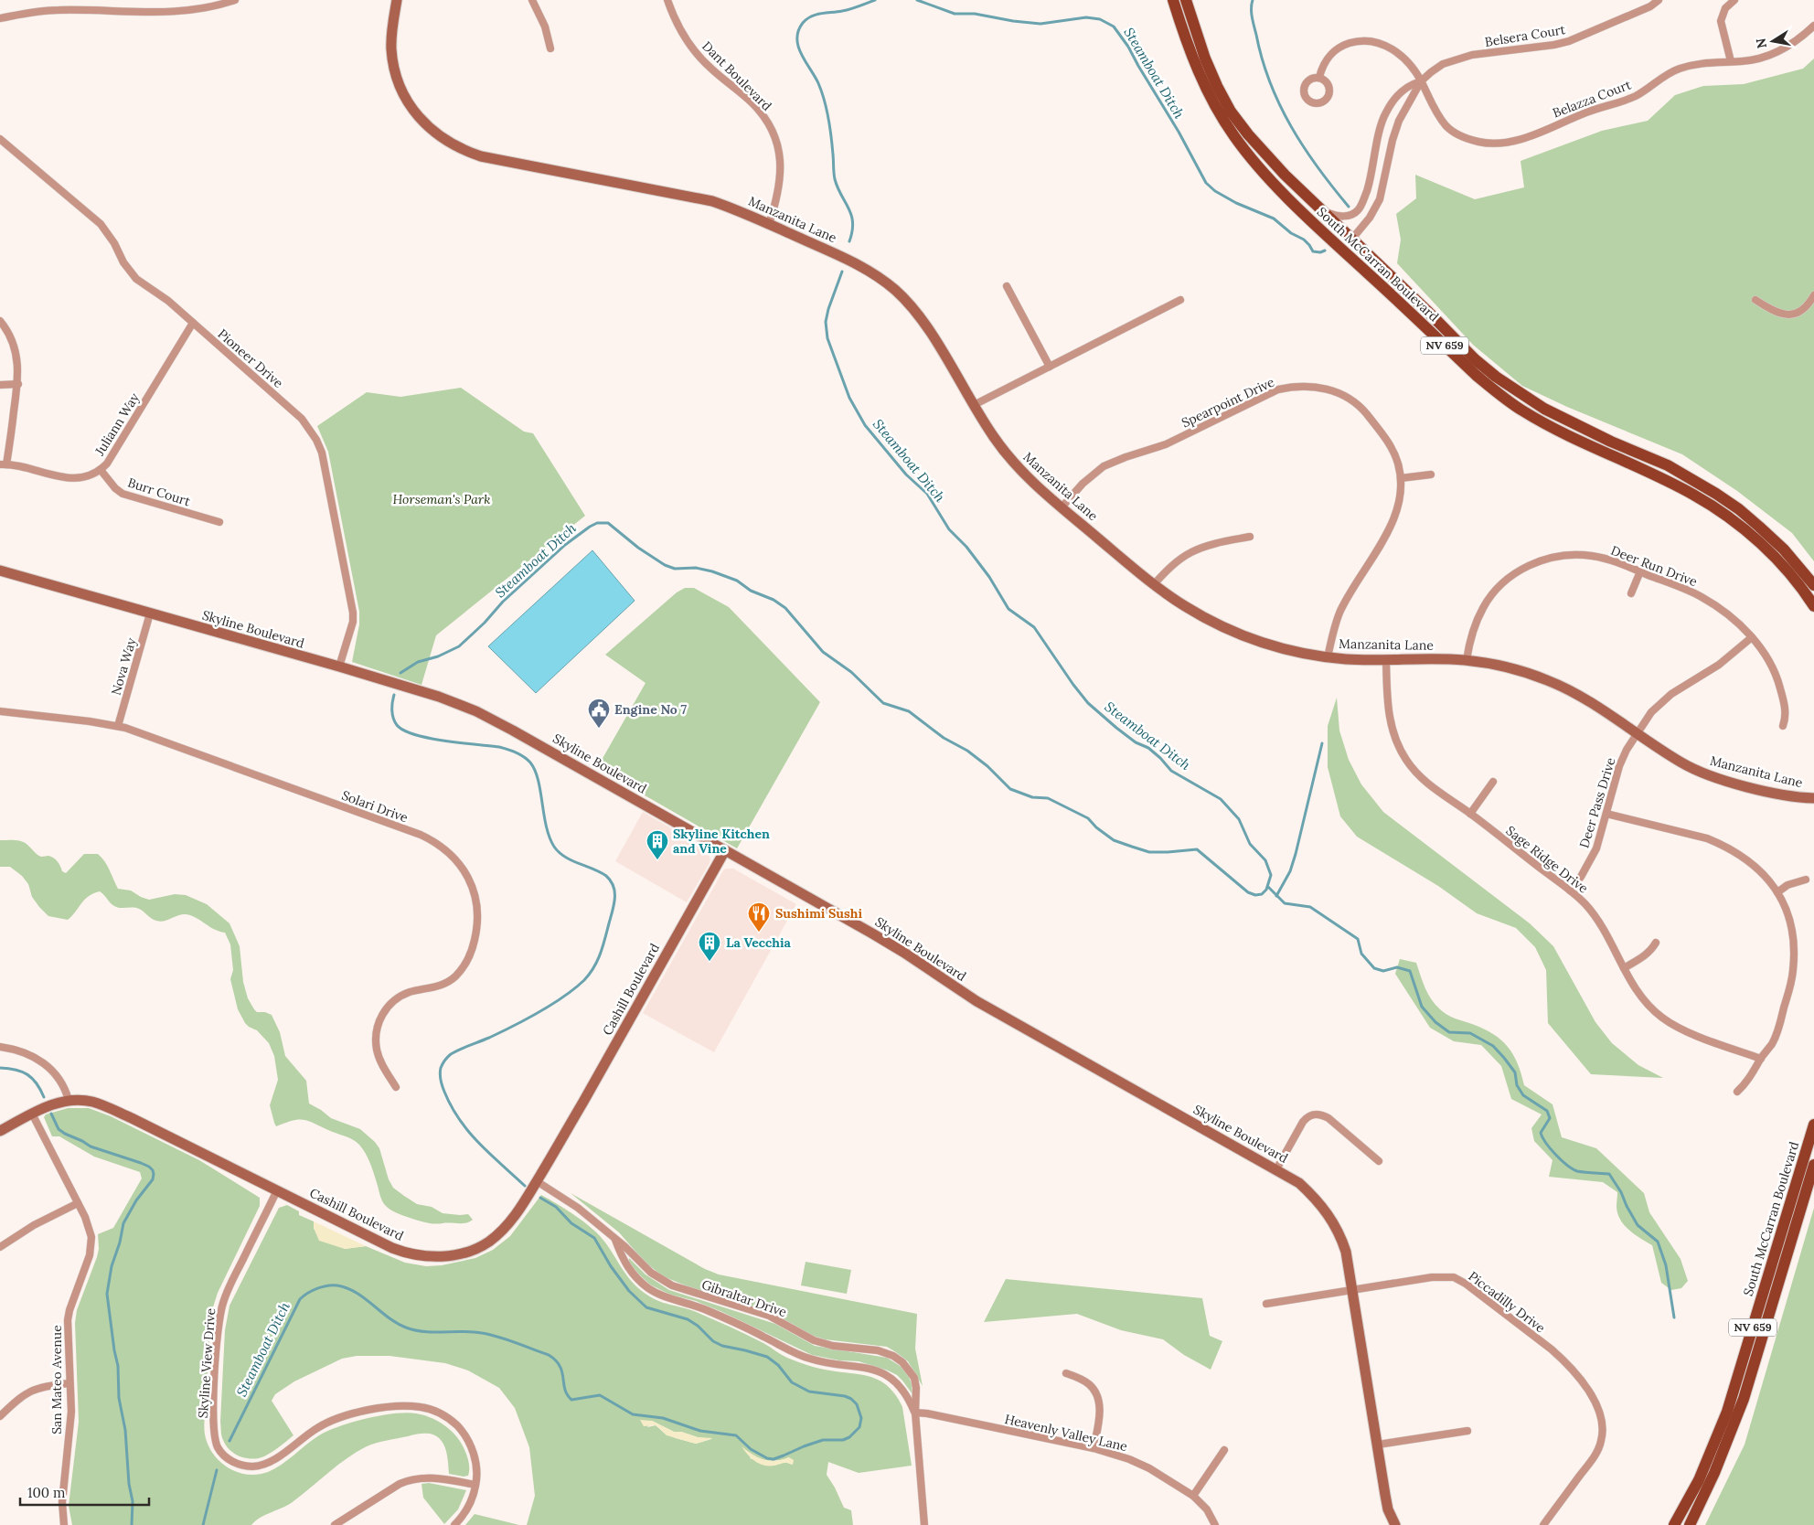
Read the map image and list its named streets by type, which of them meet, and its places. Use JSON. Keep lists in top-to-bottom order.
{
  "streets": {
    "main road": ["South McCarran Boulevard", "NV 659"],
    "street": [
      "Belsera Court",
      "Dant Boulevard",
      "Belazza Court",
      "Manzanita Lane",
      "Pioneer Drive",
      "Spearpoint Drive",
      "Juliann Way",
      "Burr Court",
      "Deer Run Drive",
      "Skyline Boulevard",
      "Nova Way",
      "Deer Pass Drive",
      "Solari Drive",
      "Sage Ridge Drive",
      "Cashill Boulevard",
      "Gibraltar Drive",
      "Piccadilly Drive",
      "Skyline View Drive",
      "San Mateo Avenue",
      "Heavenly Valley Lane"
    ]
  },
  "crossings": [
    ["Belsera Court", "Belazza Court"],
    ["Belsera Court", "South McCarran Boulevard"],
    ["Dant Boulevard", "Manzanita Lane"],
    ["Manzanita Lane", "Spearpoint Drive"],
    ["Manzanita Lane", "Deer Run Drive"],
    ["Manzanita Lane", "Deer Pass Drive"],
    ["Manzanita Lane", "Sage Ridge Drive"],
    ["Pioneer Drive", "Juliann Way"],
    ["Pioneer Drive", "Skyline Boulevard"],
    ["Juliann Way", "Burr Court"],
    ["Deer Run Drive", "Deer Pass Drive"],
    ["Skyline Boulevard", "Nova Way"],
    ["Skyline Boulevard", "Cashill Boulevard"],
    ["Skyline Boulevard", "Piccadilly Drive"],
    ["Nova Way", "Solari Drive"],
    ["Deer Pass Drive", "Sage Ridge Drive"],
    ["Cashill Boulevard", "Gibraltar Drive"],
    ["Cashill Boulevard", "Skyline View Drive"],
    ["Cashill Boulevard", "San Mateo Avenue"],
    ["Gibraltar Drive", "Heavenly Valley Lane"]
  ],
  "water": ["Steamboat Ditch"],
  "parks": ["Horseman's Park"],
  "places": {
    "public building": ["Engine No 7"],
    "building": ["Skyline Kitchen and Vine", "La Vecchia"],
    "restaurant": ["Sushimi Sushi"]
  },
  "scale_bar": "100 m",
  "north": "left"
}
